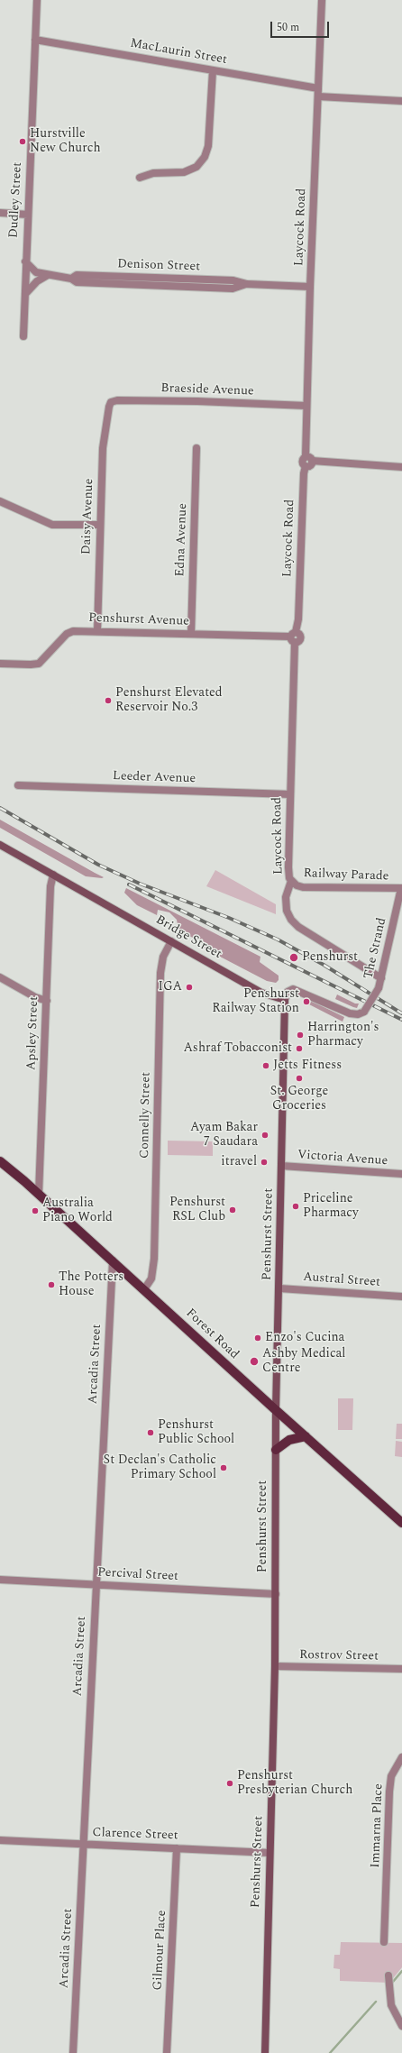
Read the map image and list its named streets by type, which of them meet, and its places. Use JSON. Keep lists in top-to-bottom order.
{
  "streets": {
    "main road": ["Bridge Street", "Penshurst Street", "Forest Road"],
    "street": [
      "MacLaurin Street",
      "Dudley Street",
      "Laycock Road",
      "Denison Street",
      "Braeside Avenue",
      "Daisy Avenue",
      "Edna Avenue",
      "Penshurst Avenue",
      "Leeder Avenue",
      "Railway Parade",
      "The Strand",
      "Apsley Street",
      "Connelly Street",
      "Victoria Avenue",
      "Austral Street",
      "Arcadia Street",
      "Percival Street",
      "Rostrov Street",
      "Immarna Place",
      "Clarence Street",
      "Gilmour Place"
    ]
  },
  "crossings": [
    ["MacLaurin Street", "Dudley Street"],
    ["MacLaurin Street", "Laycock Road"],
    ["Dudley Street", "Denison Street"],
    ["Laycock Road", "Denison Street"],
    ["Laycock Road", "Braeside Avenue"],
    ["Laycock Road", "Penshurst Avenue"],
    ["Laycock Road", "Leeder Avenue"],
    ["Laycock Road", "Railway Parade"],
    ["Laycock Road", "The Strand"],
    ["Braeside Avenue", "Daisy Avenue"],
    ["Daisy Avenue", "Penshurst Avenue"],
    ["Edna Avenue", "Penshurst Avenue"],
    ["Railway Parade", "The Strand"],
    ["Bridge Street", "The Strand"],
    ["Bridge Street", "Apsley Street"],
    ["Bridge Street", "Connelly Street"],
    ["Bridge Street", "Penshurst Street"],
    ["The Strand", "Penshurst Street"],
    ["Apsley Street", "Forest Road"],
    ["Connelly Street", "Forest Road"],
    ["Victoria Avenue", "Penshurst Street"],
    ["Penshurst Street", "Austral Street"],
    ["Penshurst Street", "Forest Road"],
    ["Penshurst Street", "Percival Street"],
    ["Penshurst Street", "Rostrov Street"],
    ["Penshurst Street", "Clarence Street"],
    ["Forest Road", "Arcadia Street"],
    ["Arcadia Street", "Percival Street"],
    ["Arcadia Street", "Clarence Street"],
    ["Clarence Street", "Gilmour Place"]
  ],
  "places": [
    "Hurstville New Church",
    "Penshurst Elevated Reservoir No.3",
    "Penshurst",
    "IGA",
    "Penshurst Railway Station",
    "Harrington's Pharmacy",
    "Ashraf Tobacconist",
    "Jetts Fitness",
    "St. George Groceries",
    "Ayam Bakar 7 Saudara",
    "itravel",
    "Priceline Pharmacy",
    "Penshurst RSL Club",
    "Australia Piano World",
    "The Potters House",
    "Enzo's Cucina",
    "Ashby Medical Centre",
    "Penshurst Public School",
    "St Declan's Catholic Primary School",
    "Penshurst Presbyterian Church"
  ],
  "scale_bar": "50 m"
}
